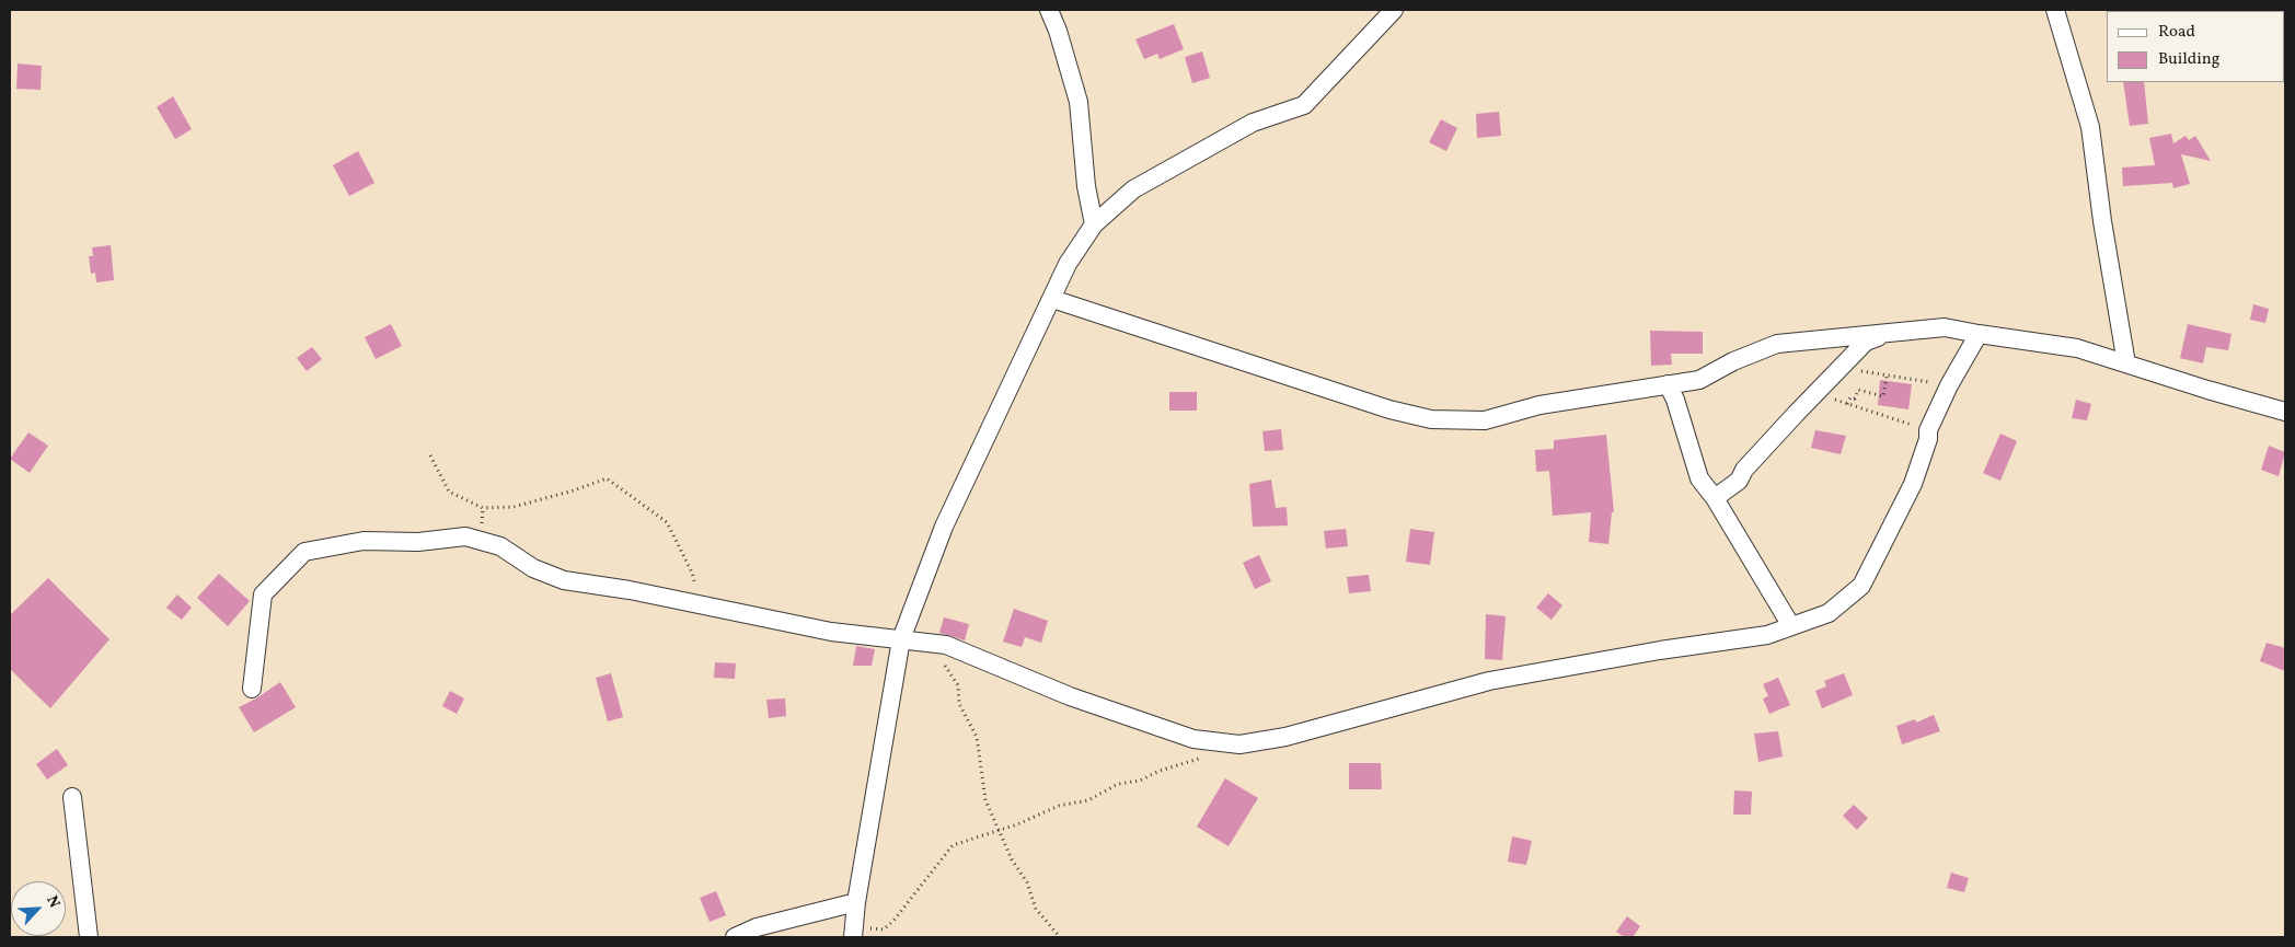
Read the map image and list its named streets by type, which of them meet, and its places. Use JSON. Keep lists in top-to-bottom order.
{
  "legend": ["Road", "Building"],
  "north": "top right"
}
